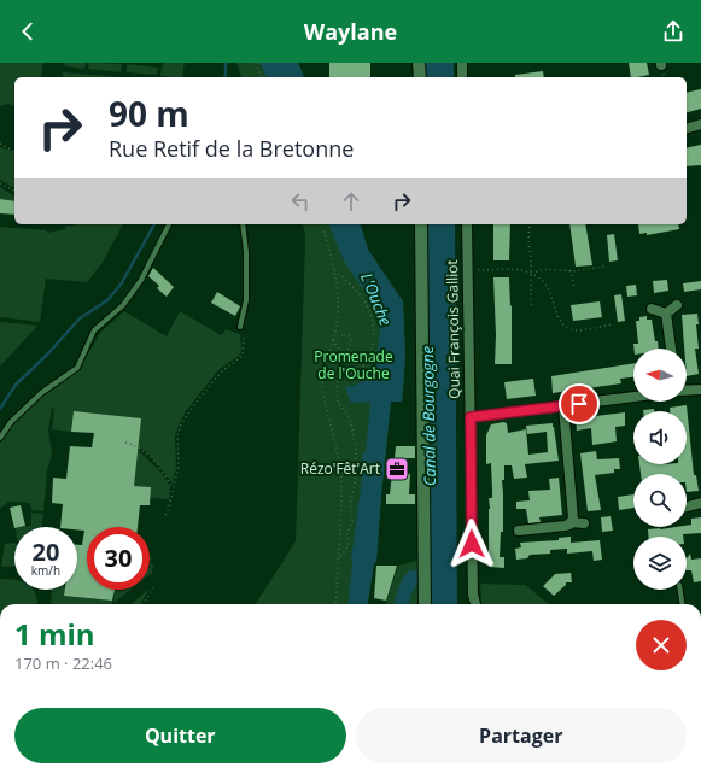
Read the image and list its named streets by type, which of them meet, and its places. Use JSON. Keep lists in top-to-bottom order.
{
  "streets": {
    "street": ["Quai François Galliot"]
  },
  "water": ["L'Ouche", "Canal de Bourgogne"],
  "parks": ["Promenade de l'Ouche"],
  "places": {
    "office": ["Rézo'Fêt'Art"]
  },
  "north": "left",
  "page": {
    "header": "Waylane",
    "turn": ["90 m", "Rue Retif de la Bretonne"],
    "speed": "20 km/h",
    "limit": "30",
    "heading": ["1 min", "170 m · 22:46"],
    "buttons": ["Quitter", "Partager"]
  }
}
